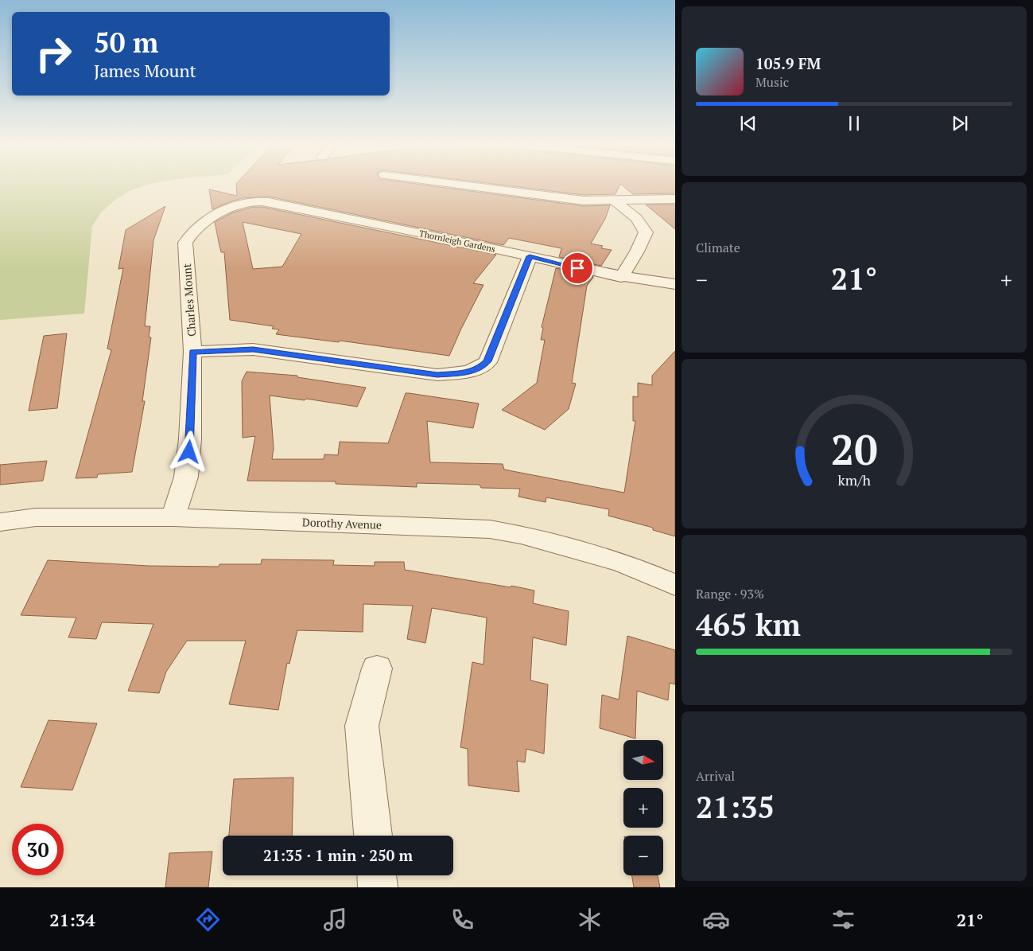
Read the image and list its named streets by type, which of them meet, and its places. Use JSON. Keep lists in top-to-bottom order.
{
  "streets": {
    "street": ["Thornleigh Gardens", "Charles Mount", "Dorothy Avenue"]
  },
  "crossings": [
    ["Thornleigh Gardens", "Charles Mount"],
    ["Charles Mount", "Dorothy Avenue"]
  ],
  "north": "right",
  "page": {
    "turn": ["50 m", "James Mount"],
    "song": ["105.9 FM", "Music"],
    "tile": [
      "Climate",
      ["Range · 93%", "465 km"],
      ["Arrival", "21:35"]
    ],
    "heat": ["−", "21°", "+"],
    "map_buttons": ["+", "−"],
    "limit": "30",
    "trip": "21:35 · 1 min · 250 m",
    "tabs": ["21:34", "21°"],
    "gauge": ["20", "km/h"]
  }
}
